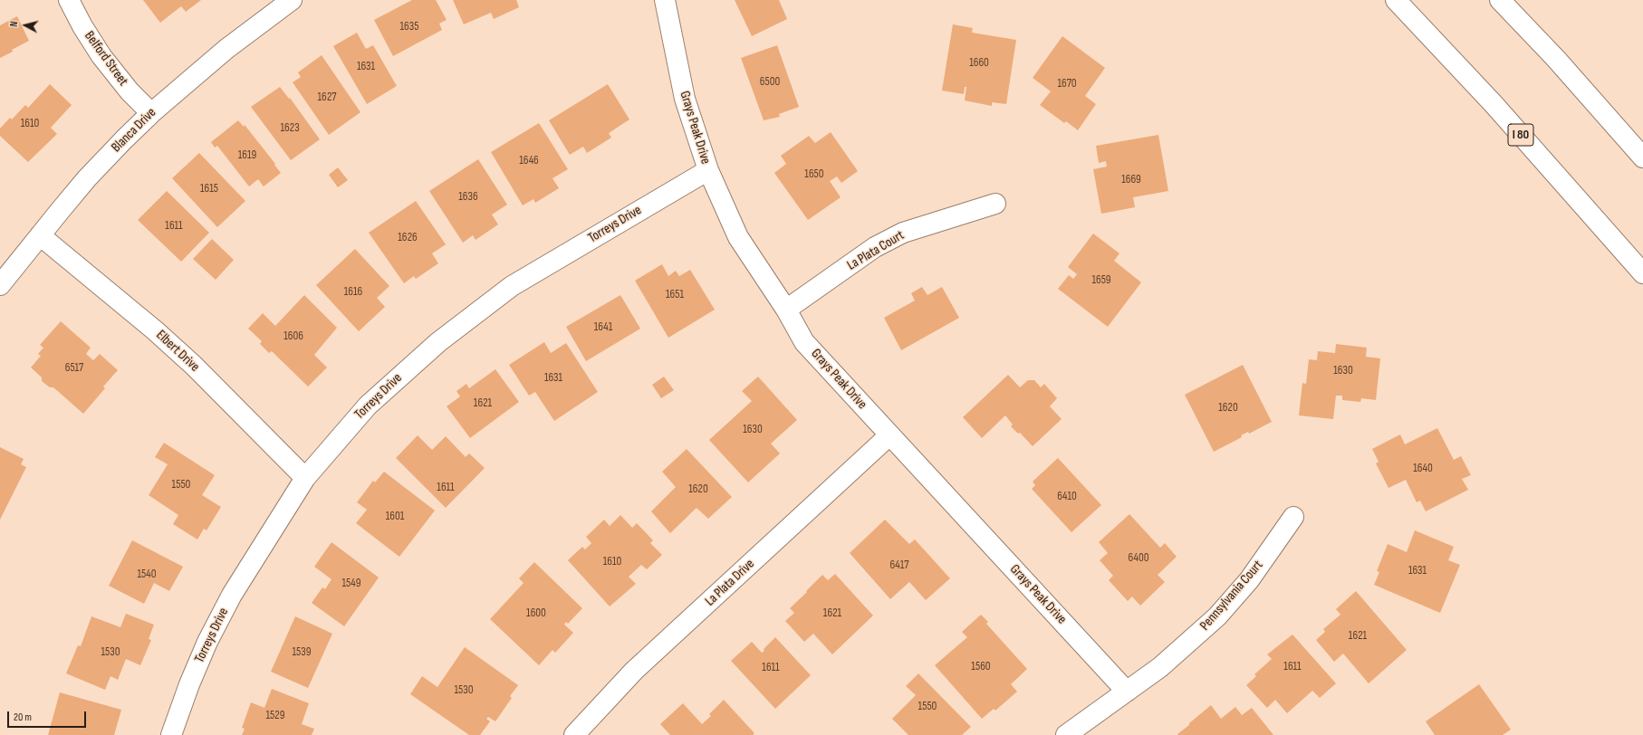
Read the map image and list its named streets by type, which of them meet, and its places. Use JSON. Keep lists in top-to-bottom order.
{
  "streets": {
    "main road": [
      "Belford Street",
      "Grays Peak Drive",
      "Blanca Drive",
      "I 80",
      "Torreys Drive",
      "La Plata Court",
      "Elbert Drive",
      "La Plata Drive",
      "Pennsylvania Court"
    ]
  },
  "crossings": [
    ["Belford Street", "Blanca Drive"],
    ["Grays Peak Drive", "Torreys Drive"],
    ["Grays Peak Drive", "La Plata Court"],
    ["Grays Peak Drive", "La Plata Drive"],
    ["Grays Peak Drive", "Pennsylvania Court"],
    ["Blanca Drive", "Elbert Drive"],
    ["Torreys Drive", "Elbert Drive"]
  ],
  "house_numbers": [
    "1635",
    "1660",
    "1631",
    "6500",
    "1670",
    "1627",
    "1610",
    "1623",
    "1619",
    "1646",
    "1650",
    "1669",
    "1615",
    "1636",
    "1611",
    "1626",
    "1659",
    "1616",
    "1651",
    "1641",
    "1606",
    "6517",
    "1630",
    "1631",
    "1621",
    "1620",
    "1630",
    "1640",
    "1550",
    "1611",
    "1620",
    "6410",
    "1601",
    "6400",
    "1610",
    "6417",
    "1631",
    "1540",
    "1549",
    "1600",
    "1621",
    "1621",
    "1530",
    "1539",
    "1560",
    "1611",
    "1611",
    "1530",
    "1550",
    "1529"
  ],
  "scale_bar": "20 m",
  "north": "left"
}
